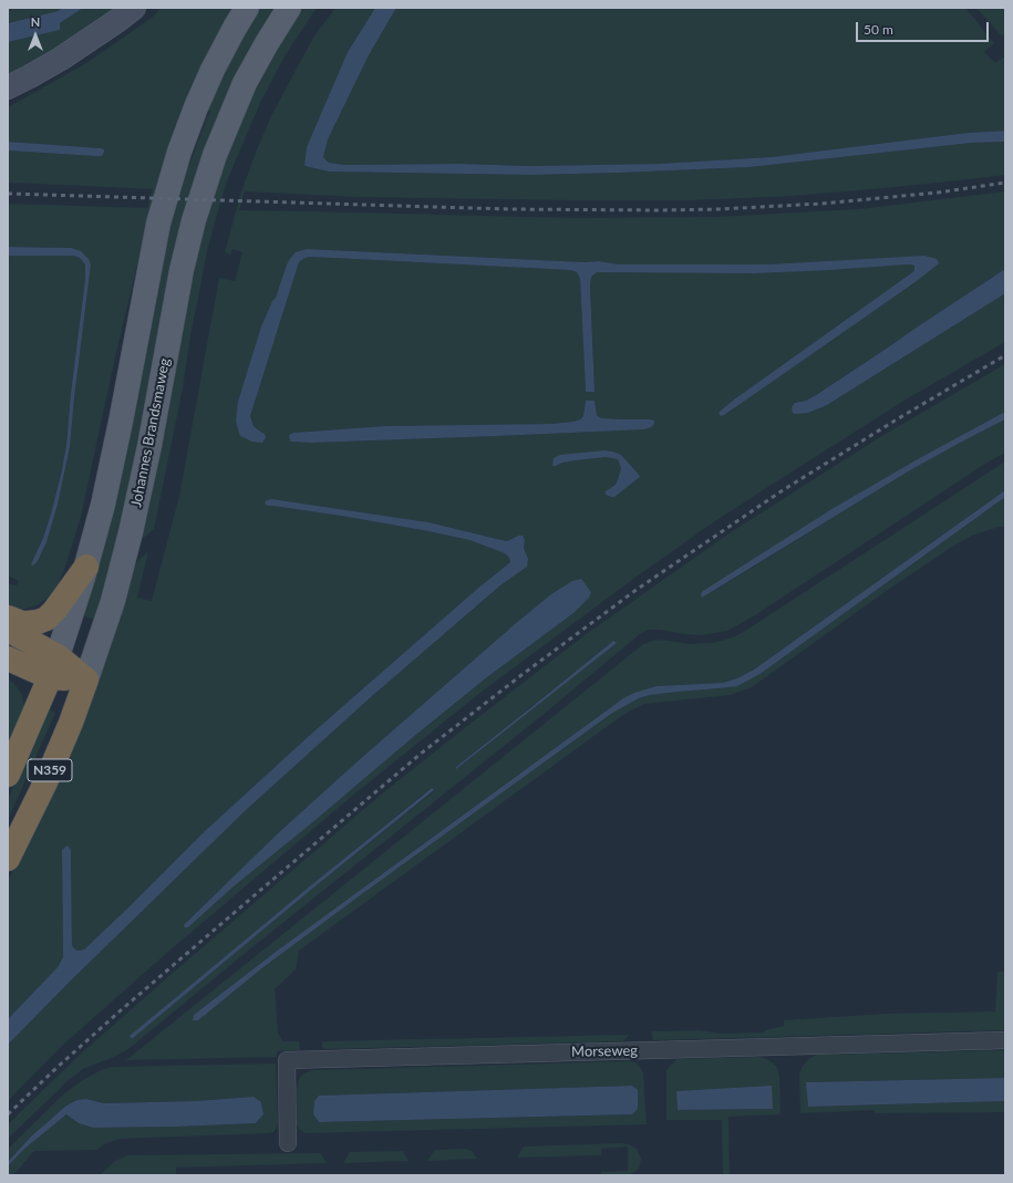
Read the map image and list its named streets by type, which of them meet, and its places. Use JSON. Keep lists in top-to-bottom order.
{
  "streets": {
    "highway": ["Johannes Brandsmaweg", "N359"],
    "street": ["Morseweg"]
  },
  "scale_bar": "50 m",
  "north": "top"
}
